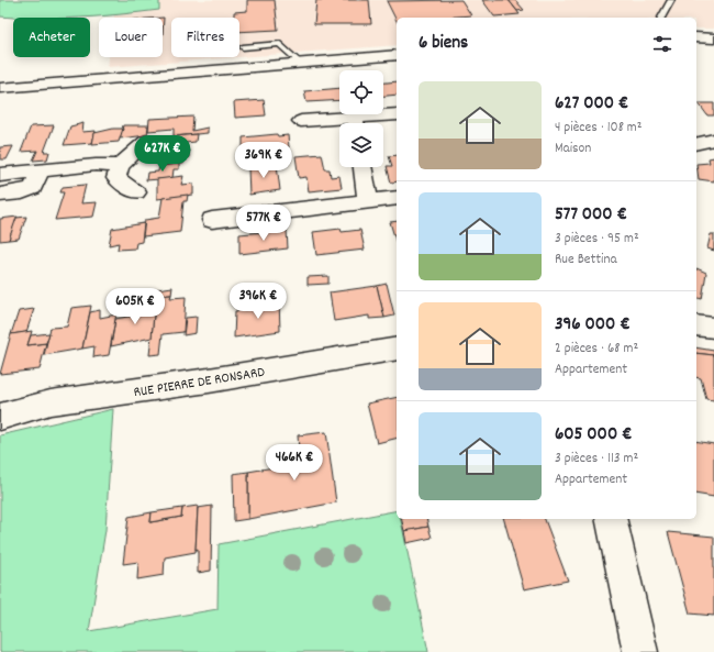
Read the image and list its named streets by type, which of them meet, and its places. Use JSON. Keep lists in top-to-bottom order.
{
  "streets": {
    "street": ["RUE PIERRE DE RONSARD"]
  },
  "page": {
    "chip": ["Acheter", "Louer", "Filtres"],
    "heading": "6 biens",
    "list": [
      {
        "name": "627 000 €",
        "note": "4 pièces · 108 m² · Maison"
      },
      {
        "name": "577 000 €",
        "note": "3 pièces · 95 m² · Rue Bettina"
      },
      {
        "name": "396 000 €",
        "note": "2 pièces · 68 m² · Appartement"
      },
      {
        "name": "605 000 €",
        "note": "3 pièces · 113 m² · Appartement"
      }
    ],
    "price": [
      "627K €",
      "369K €",
      "577K €",
      "396K €",
      "605K €",
      "466K €"
    ]
  }
}
